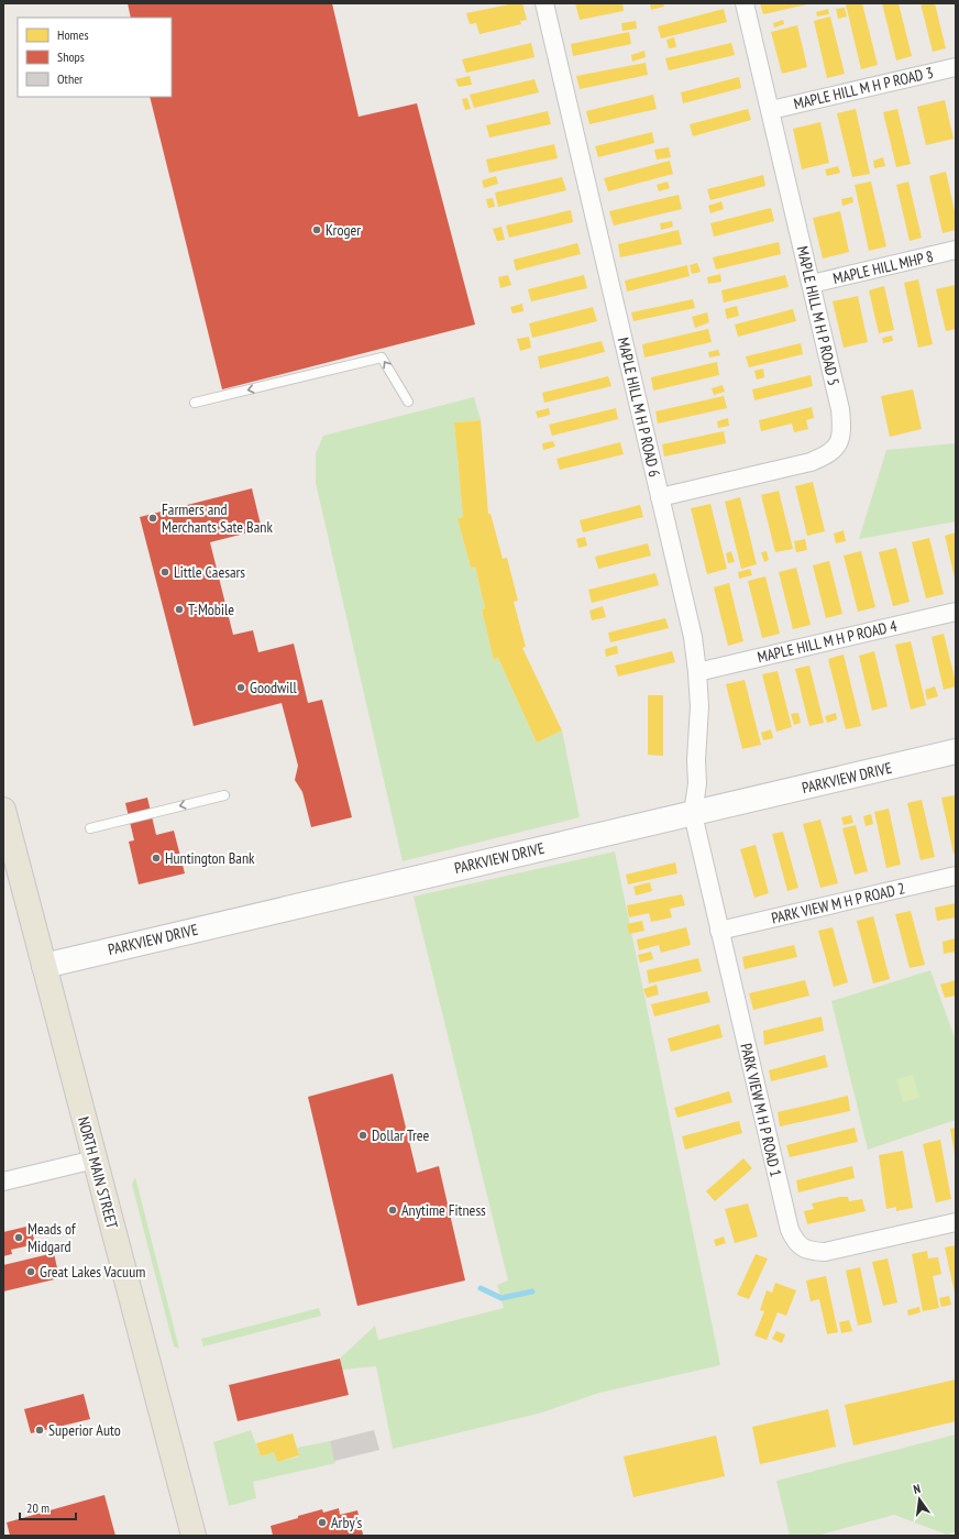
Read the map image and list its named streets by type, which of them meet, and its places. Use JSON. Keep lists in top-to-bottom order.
{
  "streets": {
    "main road": ["NORTH MAIN STREET"],
    "street": [
      "MAPLE HILL M H P ROAD 3",
      "MAPLE HILL MHP 8",
      "MAPLE HILL M H P ROAD 5",
      "MAPLE HILL M H P ROAD 6",
      "MAPLE HILL M H P ROAD 4",
      "PARKVIEW DRIVE",
      "PARK VIEW M H P ROAD 2",
      "PARK VIEW M H P ROAD 1"
    ]
  },
  "crossings": [
    ["MAPLE HILL M H P ROAD 3", "MAPLE HILL M H P ROAD 5"],
    ["MAPLE HILL MHP 8", "MAPLE HILL M H P ROAD 5"],
    ["MAPLE HILL M H P ROAD 5", "MAPLE HILL M H P ROAD 6"],
    ["MAPLE HILL M H P ROAD 6", "MAPLE HILL M H P ROAD 4"],
    ["MAPLE HILL M H P ROAD 6", "PARKVIEW DRIVE"],
    ["MAPLE HILL M H P ROAD 6", "PARK VIEW M H P ROAD 1"],
    ["PARKVIEW DRIVE", "PARK VIEW M H P ROAD 1"],
    ["PARKVIEW DRIVE", "NORTH MAIN STREET"],
    ["PARK VIEW M H P ROAD 2", "PARK VIEW M H P ROAD 1"]
  ],
  "places": [
    "Kroger",
    "Farmers and Merchants Sate Bank",
    "Little Caesars",
    "T-Mobile",
    "Goodwill",
    "Huntington Bank",
    "Dollar Tree",
    "Anytime Fitness",
    "Meads of Midgard",
    "Great Lakes Vacuum",
    "Superior Auto",
    "Arby's"
  ],
  "legend": ["Homes", "Shops", "Other"],
  "scale_bar": "20 m",
  "north": "top"
}
